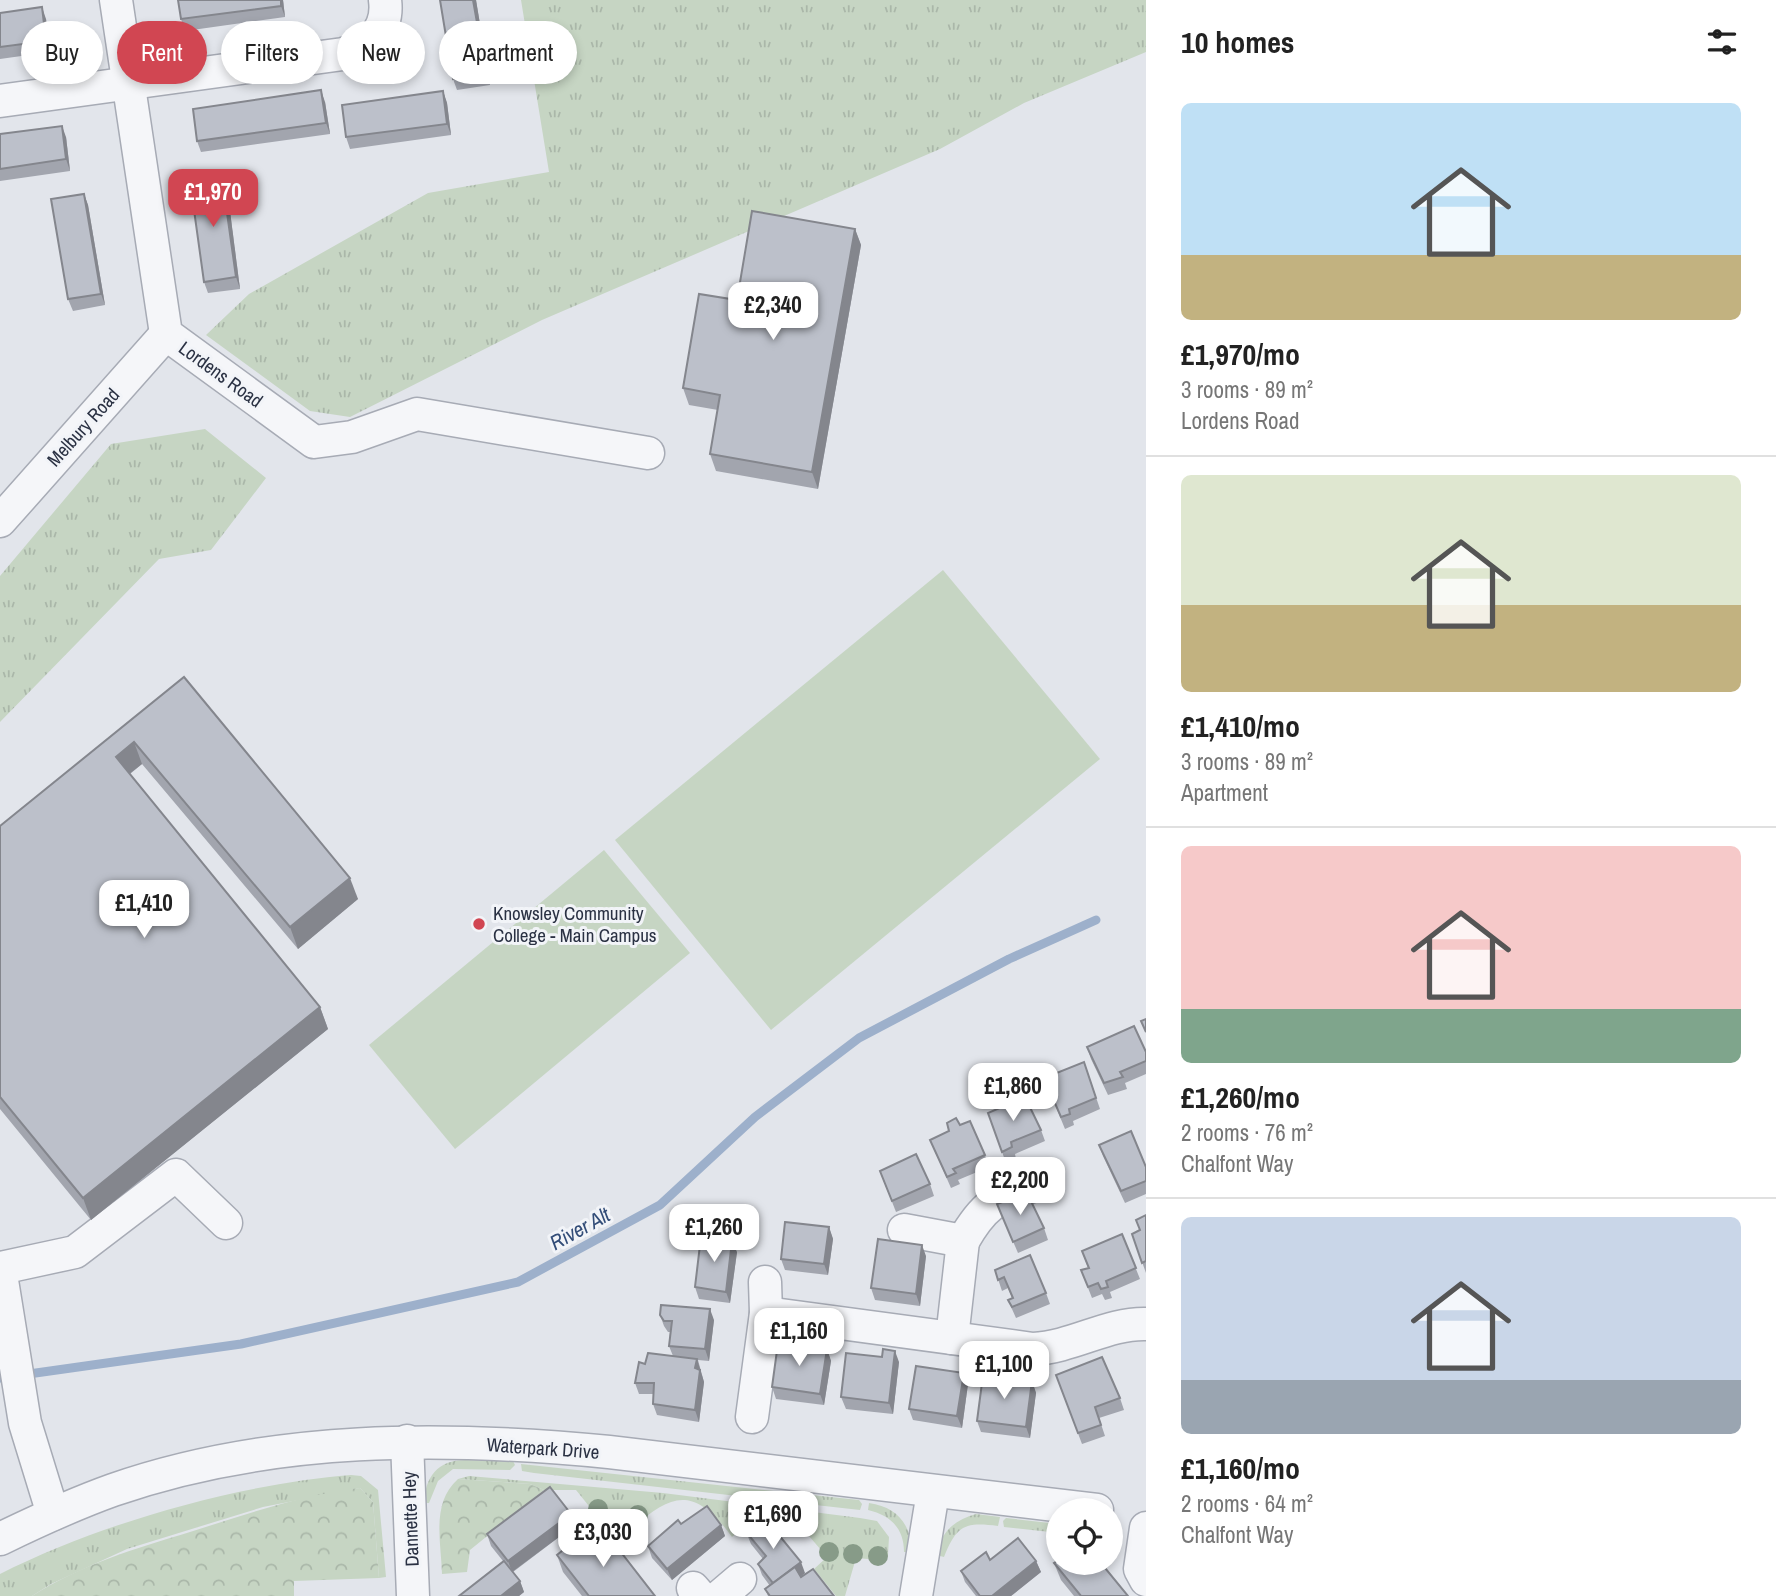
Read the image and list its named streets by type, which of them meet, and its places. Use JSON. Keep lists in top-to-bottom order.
{
  "streets": {
    "street": [
      "Lordens Road",
      "Melbury Road",
      "Waterpark Drive",
      "Dannette Hey"
    ]
  },
  "crossings": [
    ["Lordens Road", "Melbury Road"],
    ["Waterpark Drive", "Dannette Hey"]
  ],
  "water": ["River Alt"],
  "places": ["Knowsley Community College - Main Campus"],
  "page": {
    "heading": "10 homes",
    "chip": [
      "Buy",
      "Rent",
      "Filters",
      "New",
      "Apartment"
    ],
    "list": [
      {
        "name": "£1,970/mo",
        "note": "3 rooms · 89 m² · Lordens Road"
      },
      {
        "name": "£1,410/mo",
        "note": "3 rooms · 89 m² · Apartment"
      },
      {
        "name": "£1,260/mo",
        "note": "2 rooms · 76 m² · Chalfont Way"
      },
      {
        "name": "£1,160/mo",
        "note": "2 rooms · 64 m² · Chalfont Way"
      }
    ],
    "price": [
      "£1,970",
      "£2,340",
      "£1,410",
      "£1,860",
      "£2,200",
      "£1,260",
      "£1,160",
      "£1,100",
      "£1,690",
      "£3,030"
    ]
  }
}
